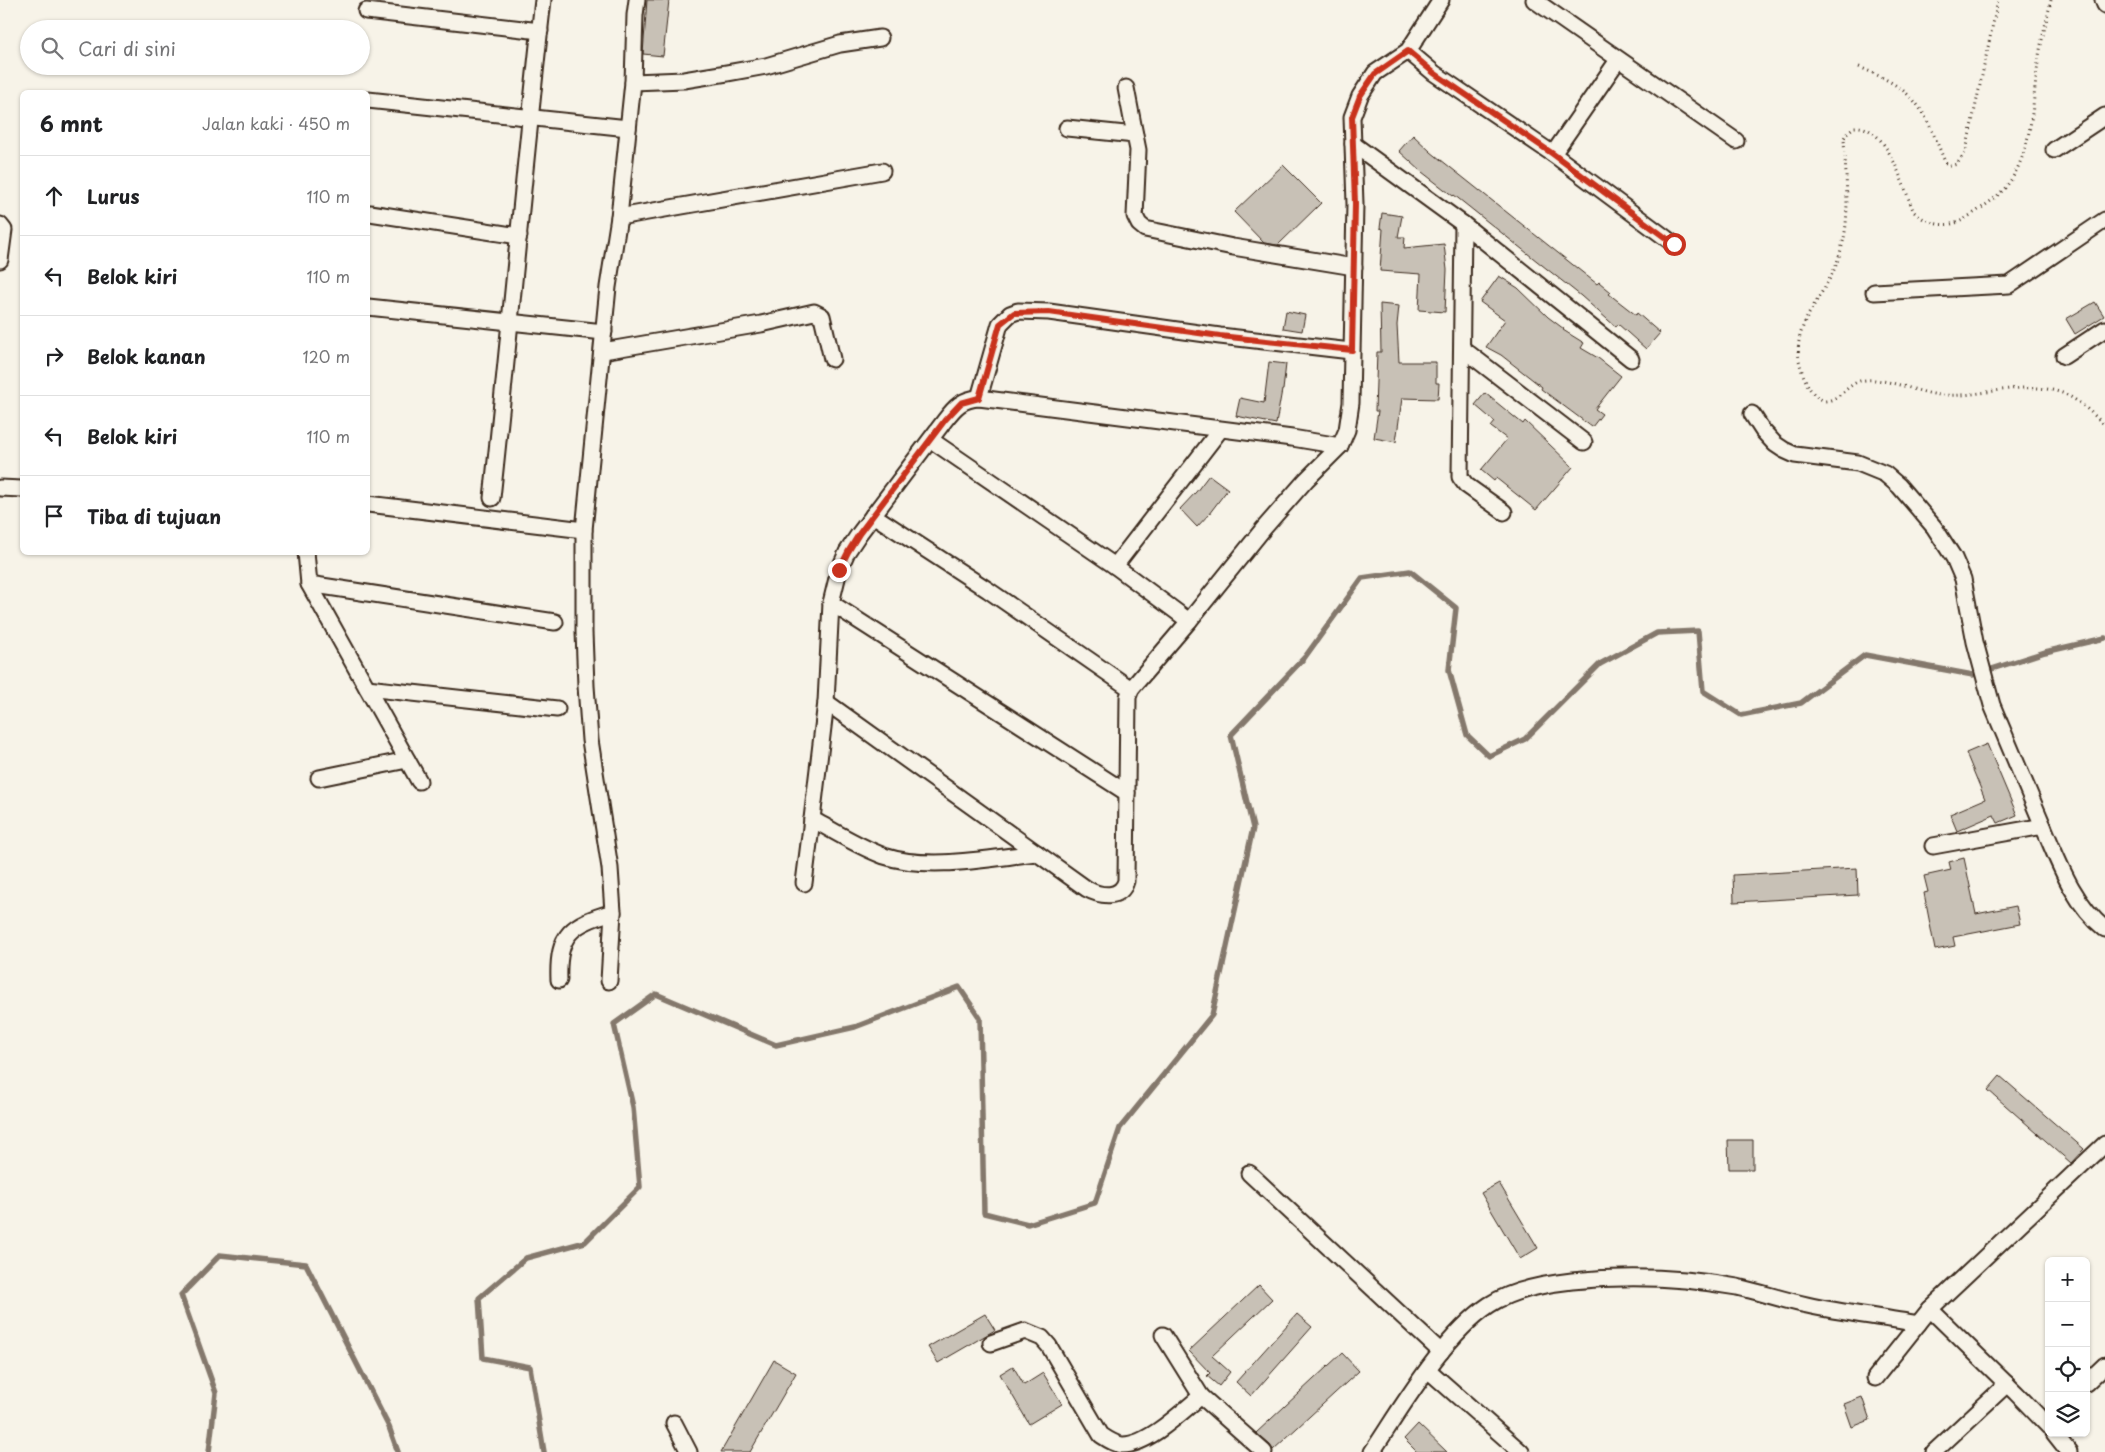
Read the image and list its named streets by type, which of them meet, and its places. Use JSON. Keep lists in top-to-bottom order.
{
  "page": {
    "search": "Cari di sini",
    "heading": ["6 mnt", "Jalan kaki · 450 m"],
    "list": [
      ["Lurus", "110 m"],
      ["Belok kiri", "110 m"],
      ["Belok kanan", "120 m"],
      ["Belok kiri", "110 m"],
      "Tiba di tujuan"
    ],
    "map_buttons": ["+", "−"]
  }
}
